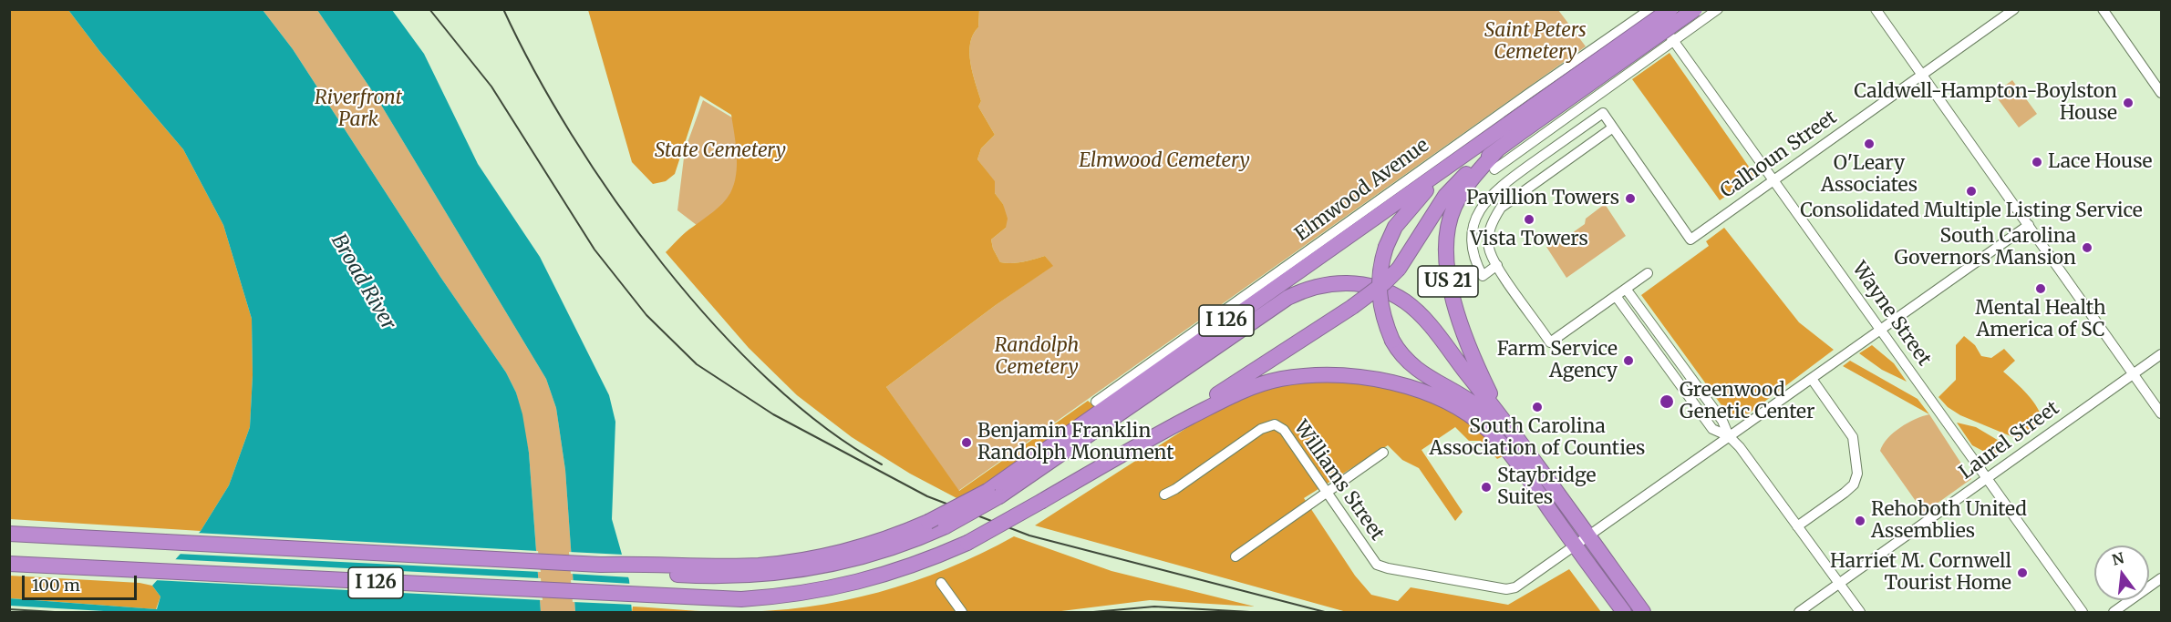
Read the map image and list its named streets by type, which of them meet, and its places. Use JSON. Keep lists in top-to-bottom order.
{
  "streets": {
    "highway": ["US 21", "I 126"],
    "street": [
      "Calhoun Street",
      "Elmwood Avenue",
      "Wayne Street",
      "Laurel Street",
      "Williams Street"
    ]
  },
  "crossings": [
    ["Calhoun Street", "Wayne Street"],
    ["US 21", "I 126"],
    ["Wayne Street", "Laurel Street"]
  ],
  "water": ["Broad River"],
  "parks": [
    "Saint Peters Cemetery",
    "Riverfront Park",
    "State Cemetery",
    "Elmwood Cemetery",
    "Randolph Cemetery"
  ],
  "places": [
    "Caldwell-Hampton-Boylston House",
    "O'Leary Associates",
    "Lace House",
    "Consolidated Multiple Listing Service",
    "Pavillion Towers",
    "Vista Towers",
    "South Carolina Governors Mansion",
    "Mental Health America of SC",
    "Farm Service Agency",
    "Greenwood Genetic Center",
    "South Carolina Association of Counties",
    "Benjamin Franklin Randolph Monument",
    "Staybridge Suites",
    "Rehoboth United Assemblies",
    "Harriet M. Cornwell Tourist Home"
  ],
  "scale_bar": "100 m",
  "north": "top"
}
